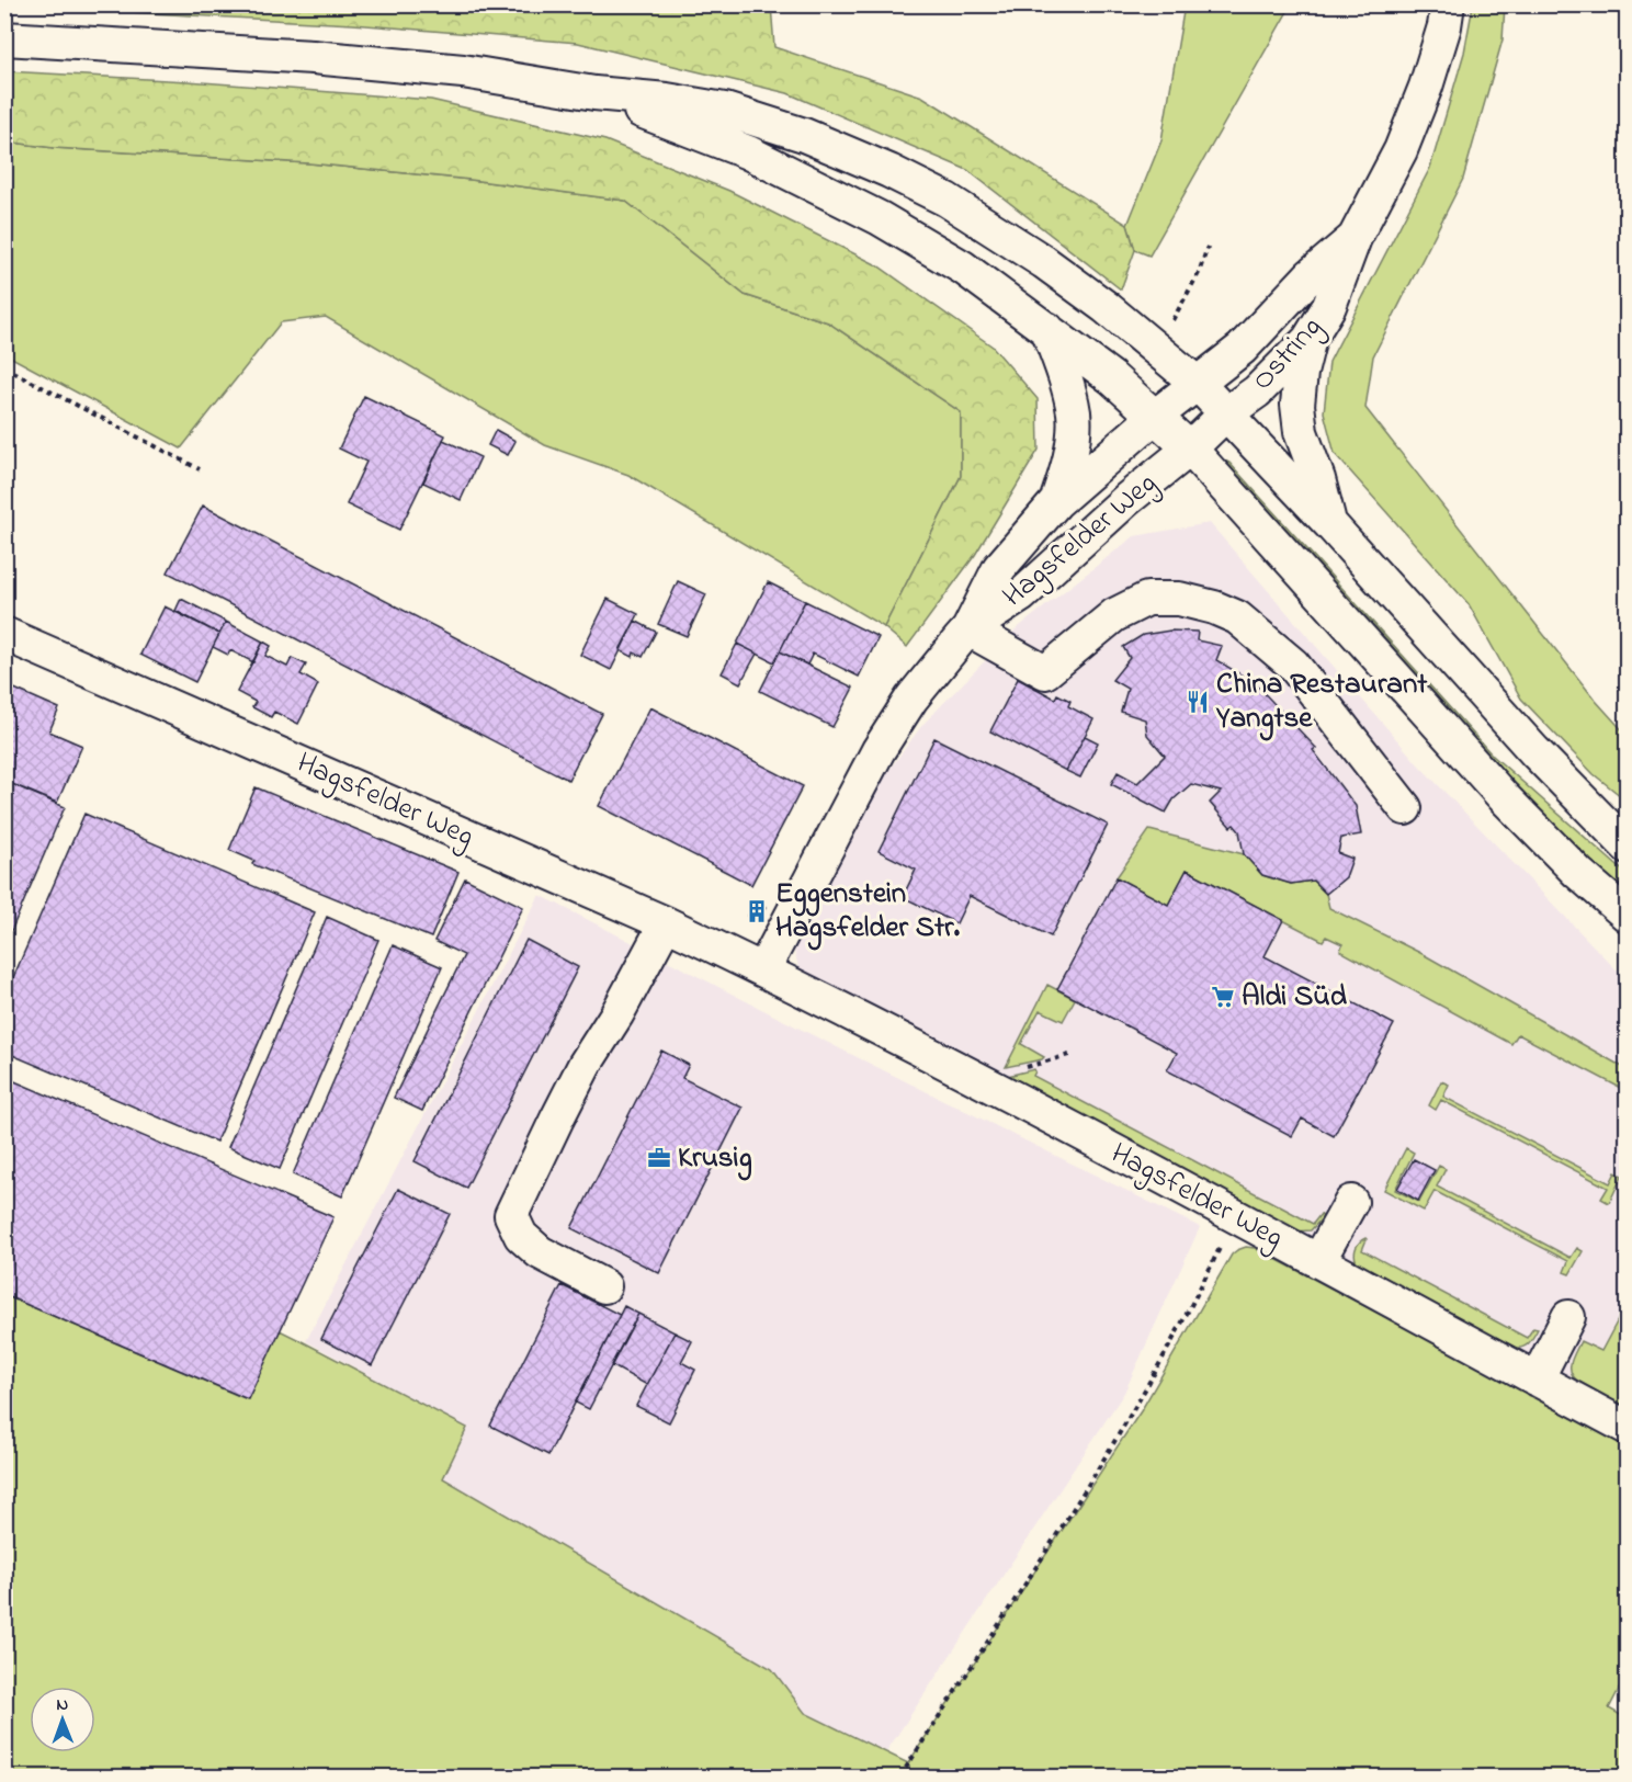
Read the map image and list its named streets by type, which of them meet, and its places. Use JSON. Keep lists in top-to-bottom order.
{
  "streets": {
    "street": ["Ostring", "Hagsfelder Weg"]
  },
  "crossings": [
    ["Ostring", "Hagsfelder Weg"]
  ],
  "places": {
    "restaurant": ["China Restaurant Yangtse"],
    "building": ["Eggenstein Hagsfelder Str."],
    "supermarket": ["Aldi Süd"],
    "office": ["Krusig"]
  },
  "north": "top"
}
